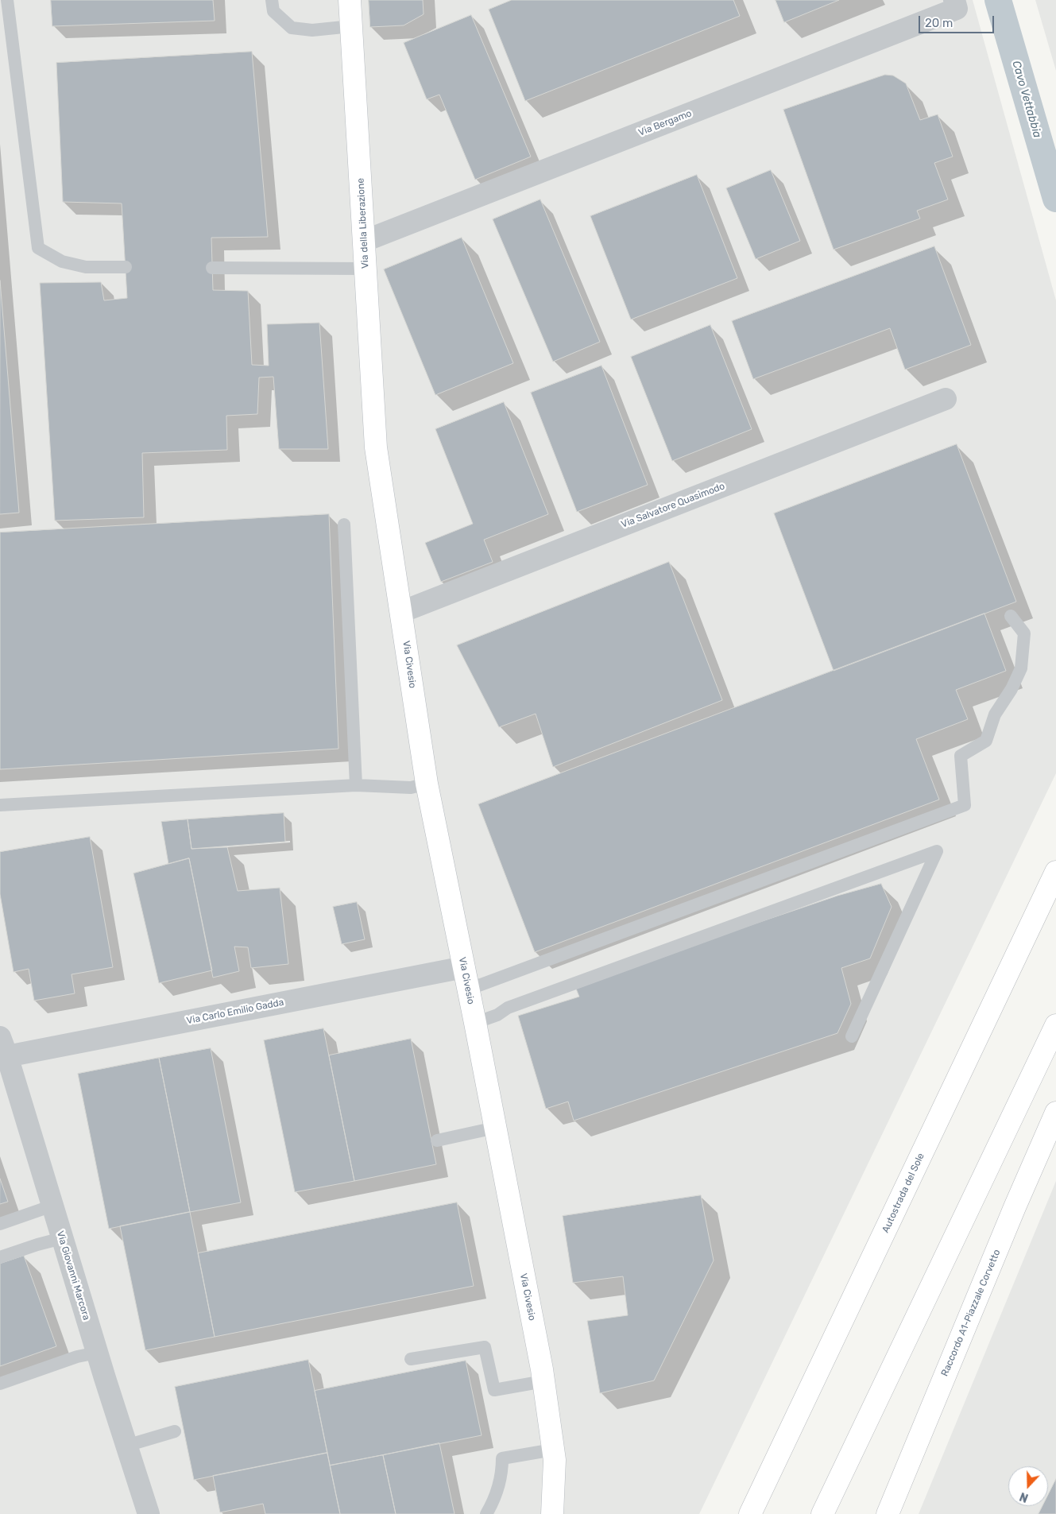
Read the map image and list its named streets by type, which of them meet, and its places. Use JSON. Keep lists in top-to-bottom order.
{
  "streets": {
    "main road": [
      "Via della Liberazione",
      "Via Civesio",
      "Autostrada del Sole",
      "Raccordo A1-Piazzale Corvetto"
    ],
    "street": [
      "Via Bergamo",
      "Via Salvatore Quasimodo",
      "Via Carlo Emilio Gadda",
      "Via Giovanni Marcora"
    ]
  },
  "crossings": [
    ["Via Bergamo", "Via della Liberazione"],
    ["Via della Liberazione", "Via Civesio"],
    ["Via Salvatore Quasimodo", "Via Civesio"],
    ["Via Civesio", "Via Carlo Emilio Gadda"],
    ["Via Carlo Emilio Gadda", "Via Giovanni Marcora"]
  ],
  "water": ["Cavo Vettabbia"],
  "scale_bar": "20 m",
  "north": "bottom"
}
